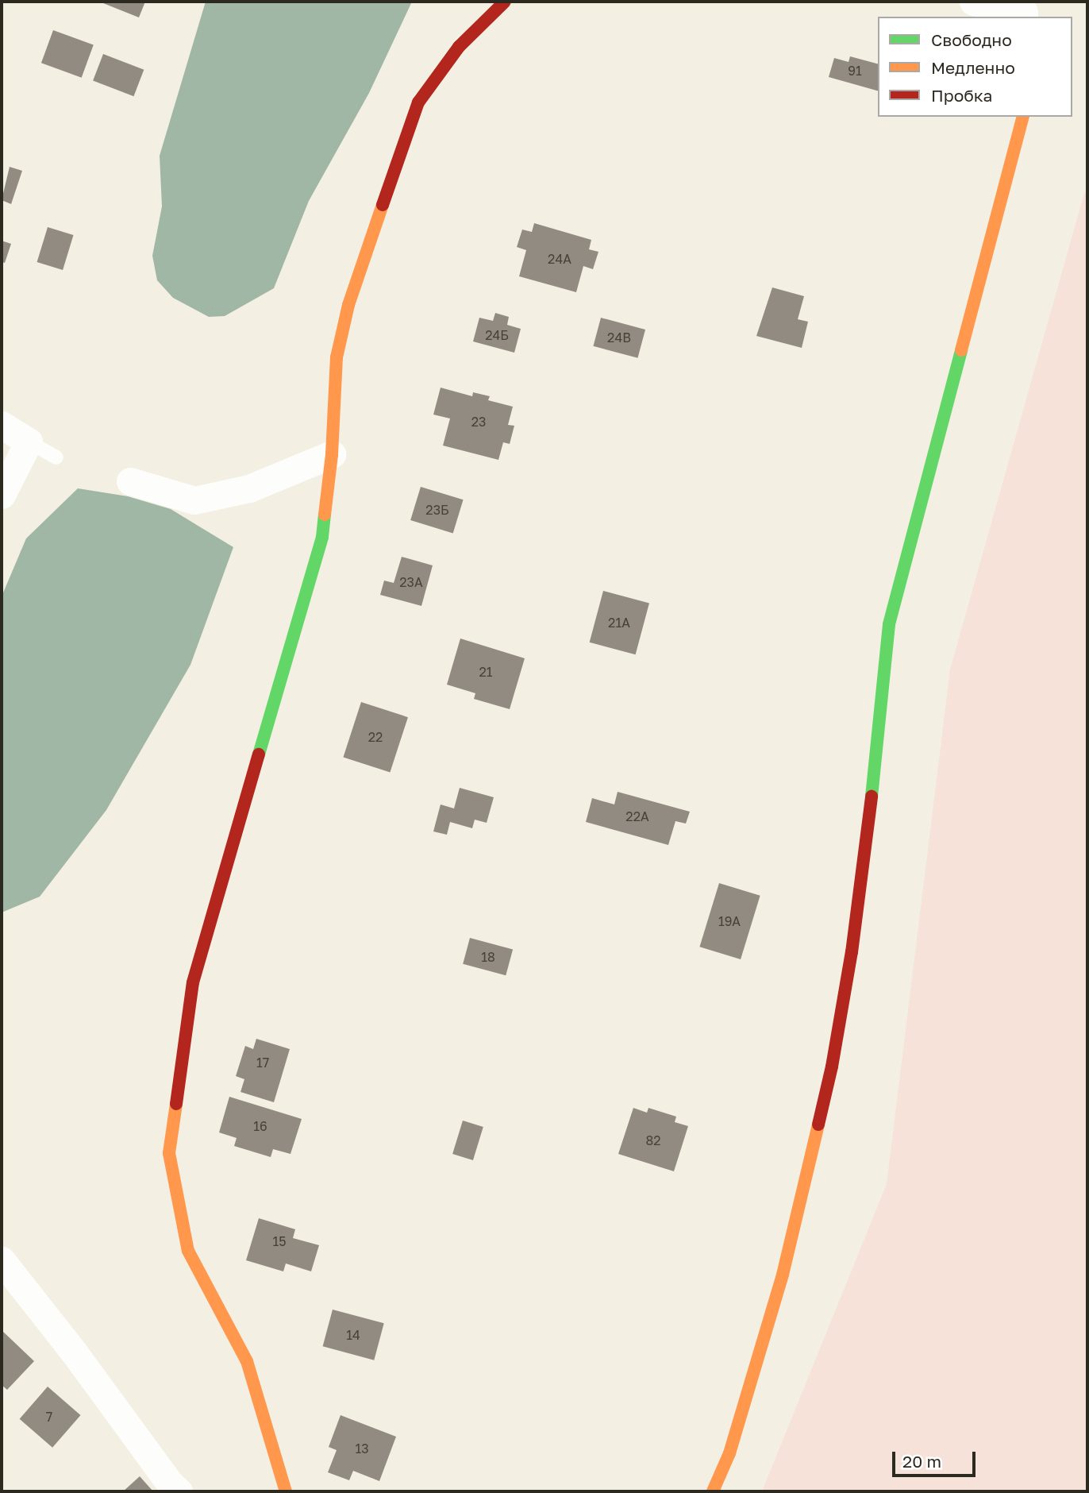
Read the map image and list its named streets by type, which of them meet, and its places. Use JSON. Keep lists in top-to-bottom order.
{
  "house_numbers": [
    "91",
    "24А",
    "24Б",
    "24В",
    "23",
    "23Б",
    "23А",
    "21А",
    "21",
    "22",
    "22А",
    "19А",
    "18",
    "17",
    "16",
    "82",
    "15",
    "14",
    "7",
    "13"
  ],
  "legend": ["Свободно", "Медленно", "Пробка"],
  "scale_bar": "20 m"
}
